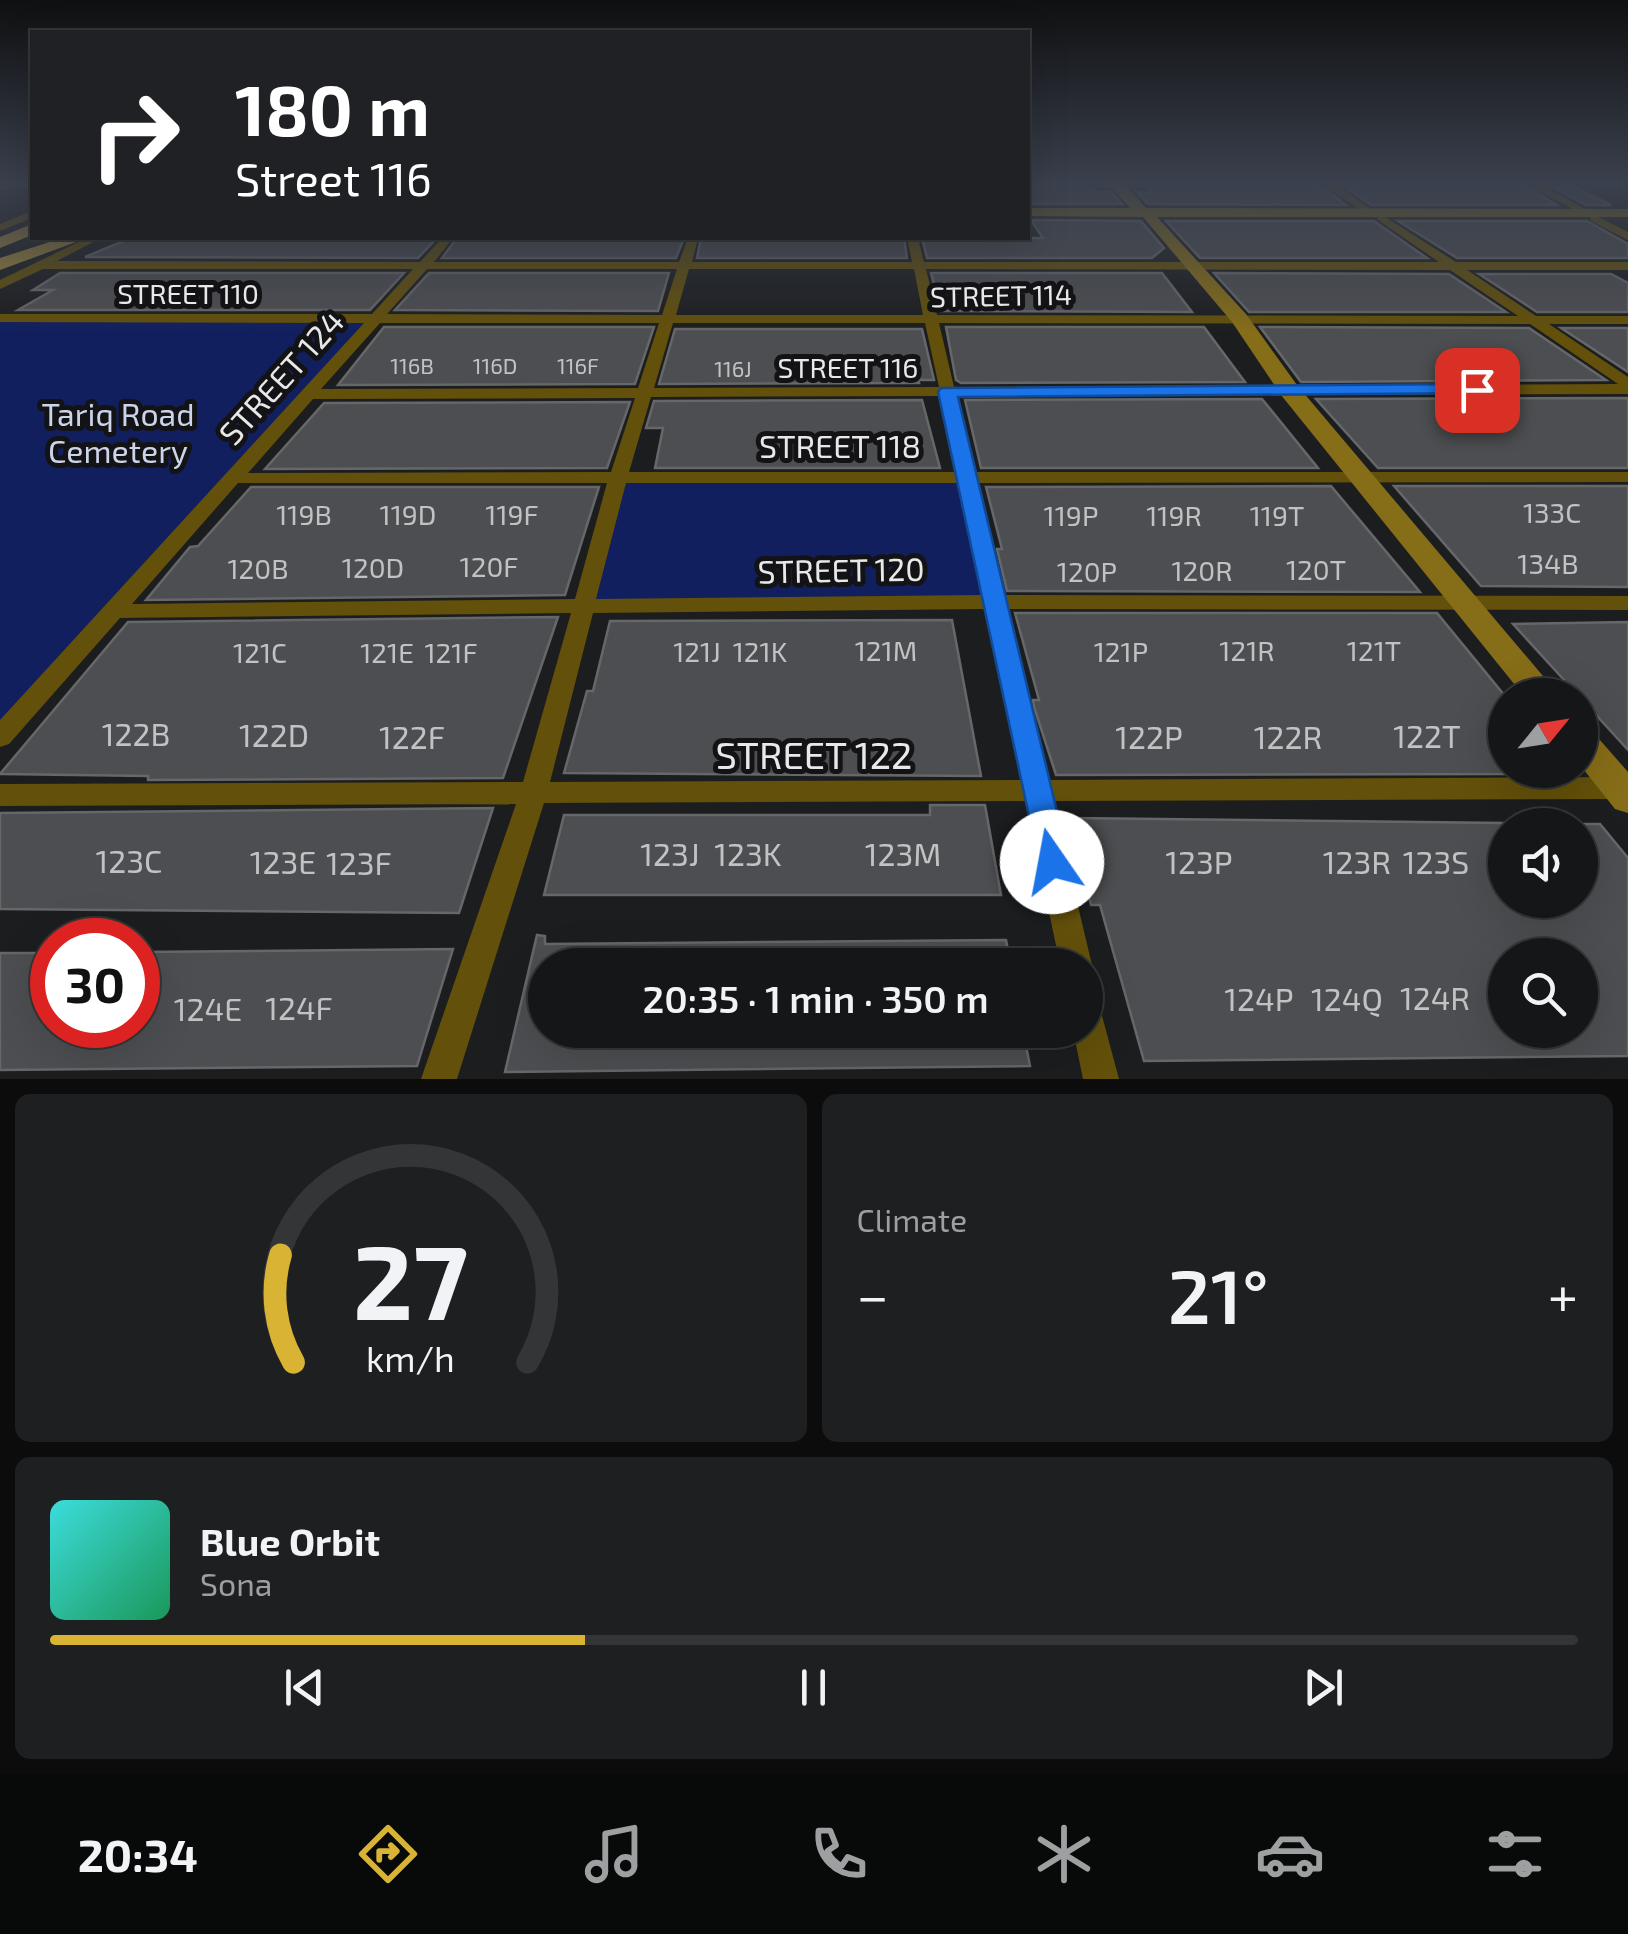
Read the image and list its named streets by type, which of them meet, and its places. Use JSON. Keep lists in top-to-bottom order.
{
  "streets": {
    "street": [
      "STREET 110",
      "STREET 114",
      "STREET 116",
      "STREET 124",
      "STREET 118",
      "STREET 120",
      "STREET 122"
    ]
  },
  "crossings": [
    ["STREET 110", "STREET 114"],
    ["STREET 110", "STREET 124"],
    ["STREET 114", "STREET 124"],
    ["STREET 116", "STREET 124"],
    ["STREET 124", "STREET 118"],
    ["STREET 124", "STREET 120"]
  ],
  "parks": ["Tariq Road Cemetery"],
  "house_numbers": [
    "116B",
    "116D",
    "116F",
    "116J",
    "133C",
    "119B",
    "119D",
    "119F",
    "119P",
    "119R",
    "119T",
    "134B",
    "120F",
    "120D",
    "120B",
    "120T",
    "120R",
    "120P",
    "121M",
    "121R",
    "121T",
    "121J",
    "121K",
    "121P",
    "121C",
    "121E",
    "121F",
    "122B",
    "122D",
    "122T",
    "122F",
    "122P",
    "122R",
    "123J",
    "123K",
    "123M",
    "123C",
    "123E",
    "123P",
    "123R",
    "123S",
    "123F",
    "124R",
    "124P",
    "124Q",
    "124F",
    "124E"
  ],
  "north": "top right",
  "page": {
    "turn": ["180 m", "Street 116"],
    "limit": "30",
    "trip": "20:35 · 1 min · 350 m",
    "tile": "Climate",
    "heat": ["−", "21°", "+"],
    "song": ["Blue Orbit", "Sona"],
    "tabs": "20:34",
    "gauge": ["27", "km/h"]
  }
}
